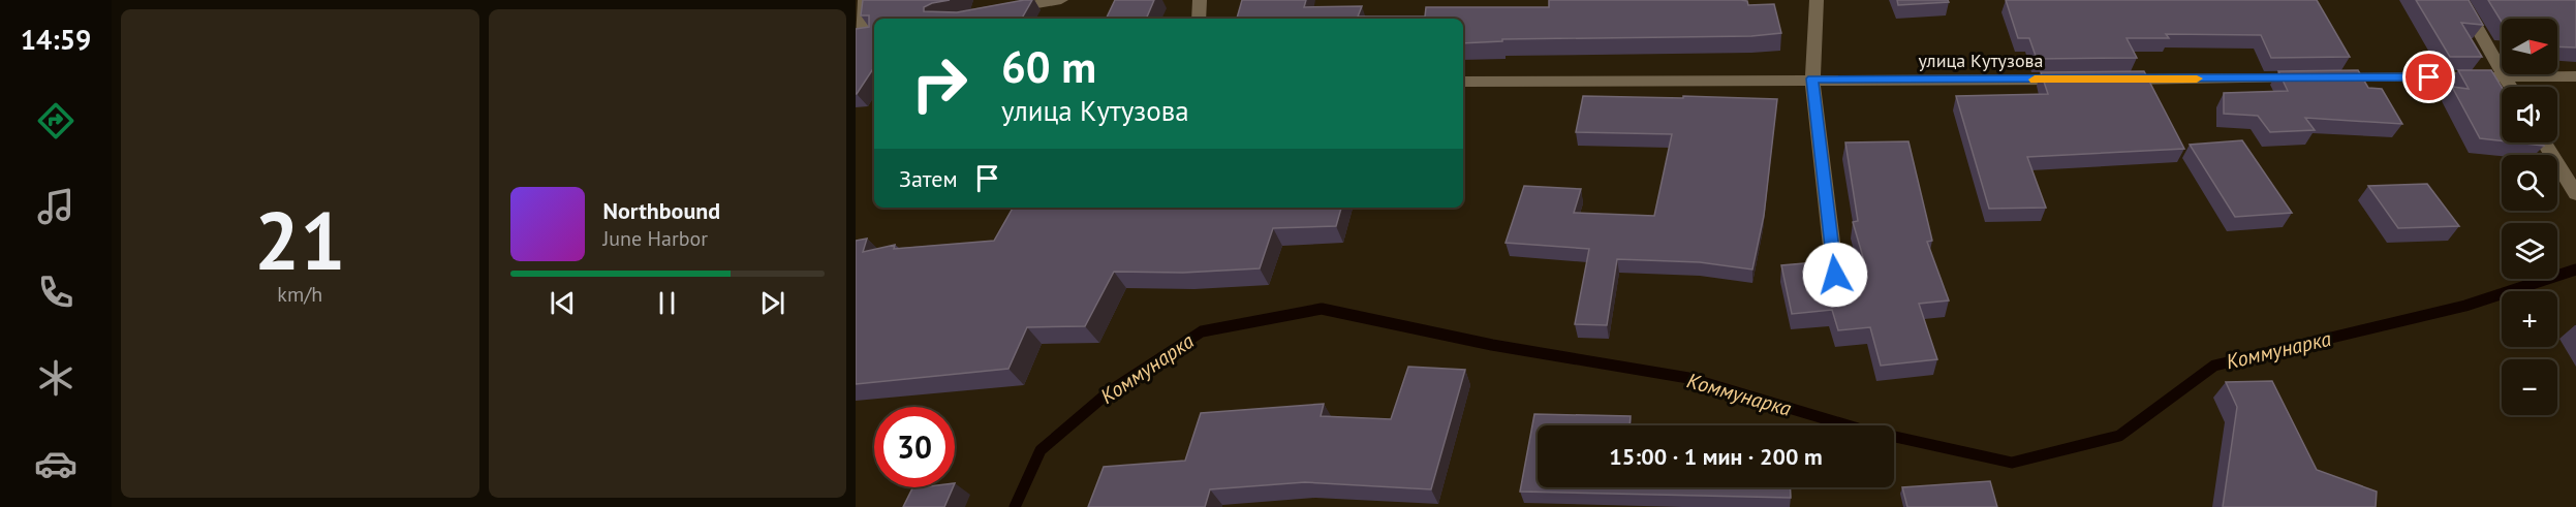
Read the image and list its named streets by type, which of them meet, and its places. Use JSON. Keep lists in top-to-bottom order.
{
  "streets": {
    "street": ["улица Кутузова"]
  },
  "water": ["Коммунарка"],
  "north": "right",
  "page": {
    "tabs": "14:59",
    "tile": ["21", "km/h"],
    "map_buttons": ["+", "−"],
    "turn": ["60 m", "улица Кутузова"],
    "then": "Затем",
    "song": ["Northbound", "June Harbor"],
    "limit": "30",
    "trip": "15:00 · 1 мин · 200 m"
  }
}
